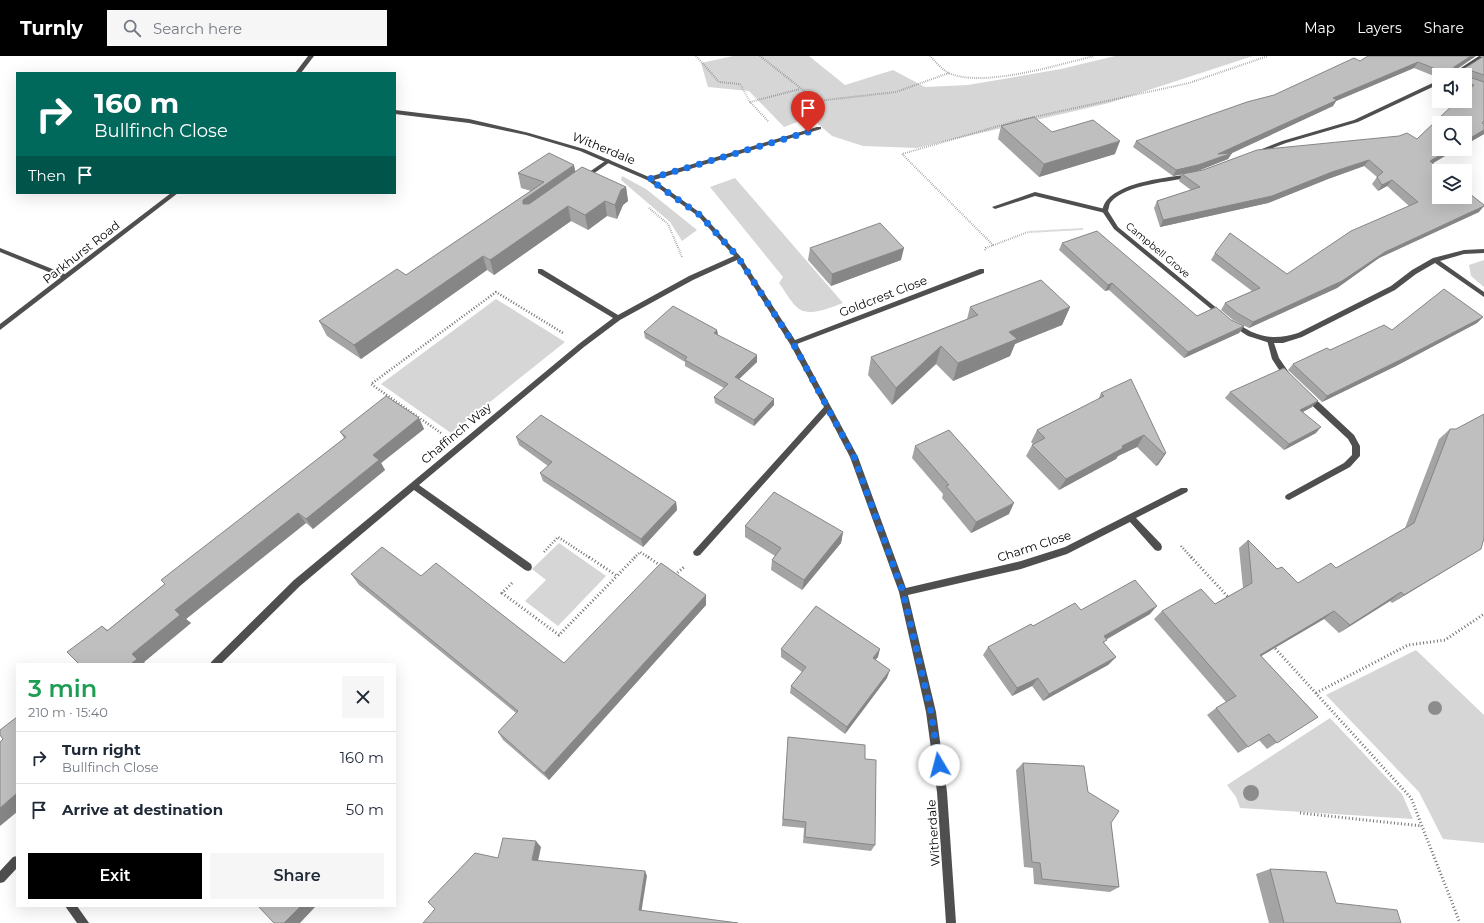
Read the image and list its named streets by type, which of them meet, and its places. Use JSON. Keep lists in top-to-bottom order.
{
  "streets": {
    "street": [
      "Witherdale",
      "Campbell Grove",
      "Parkhurst Road",
      "Goldcrest Close",
      "Chaffinch Way",
      "Charm Close"
    ]
  },
  "crossings": [
    ["Witherdale", "Goldcrest Close"],
    ["Witherdale", "Chaffinch Way"],
    ["Witherdale", "Charm Close"]
  ],
  "page": {
    "header": "Turnly",
    "search": "Search here",
    "nav": ["Map", "Layers", "Share"],
    "turn": ["160 m", "Bullfinch Close"],
    "then": "Then",
    "heading": ["3 min", "210 m · 15:40"],
    "list": [
      {
        "name": "Turn right",
        "note": "Bullfinch Close",
        "value": "160 m"
      },
      {
        "name": "Arrive at destination",
        "value": "50 m"
      }
    ],
    "buttons": ["Exit", "Share"]
  }
}
